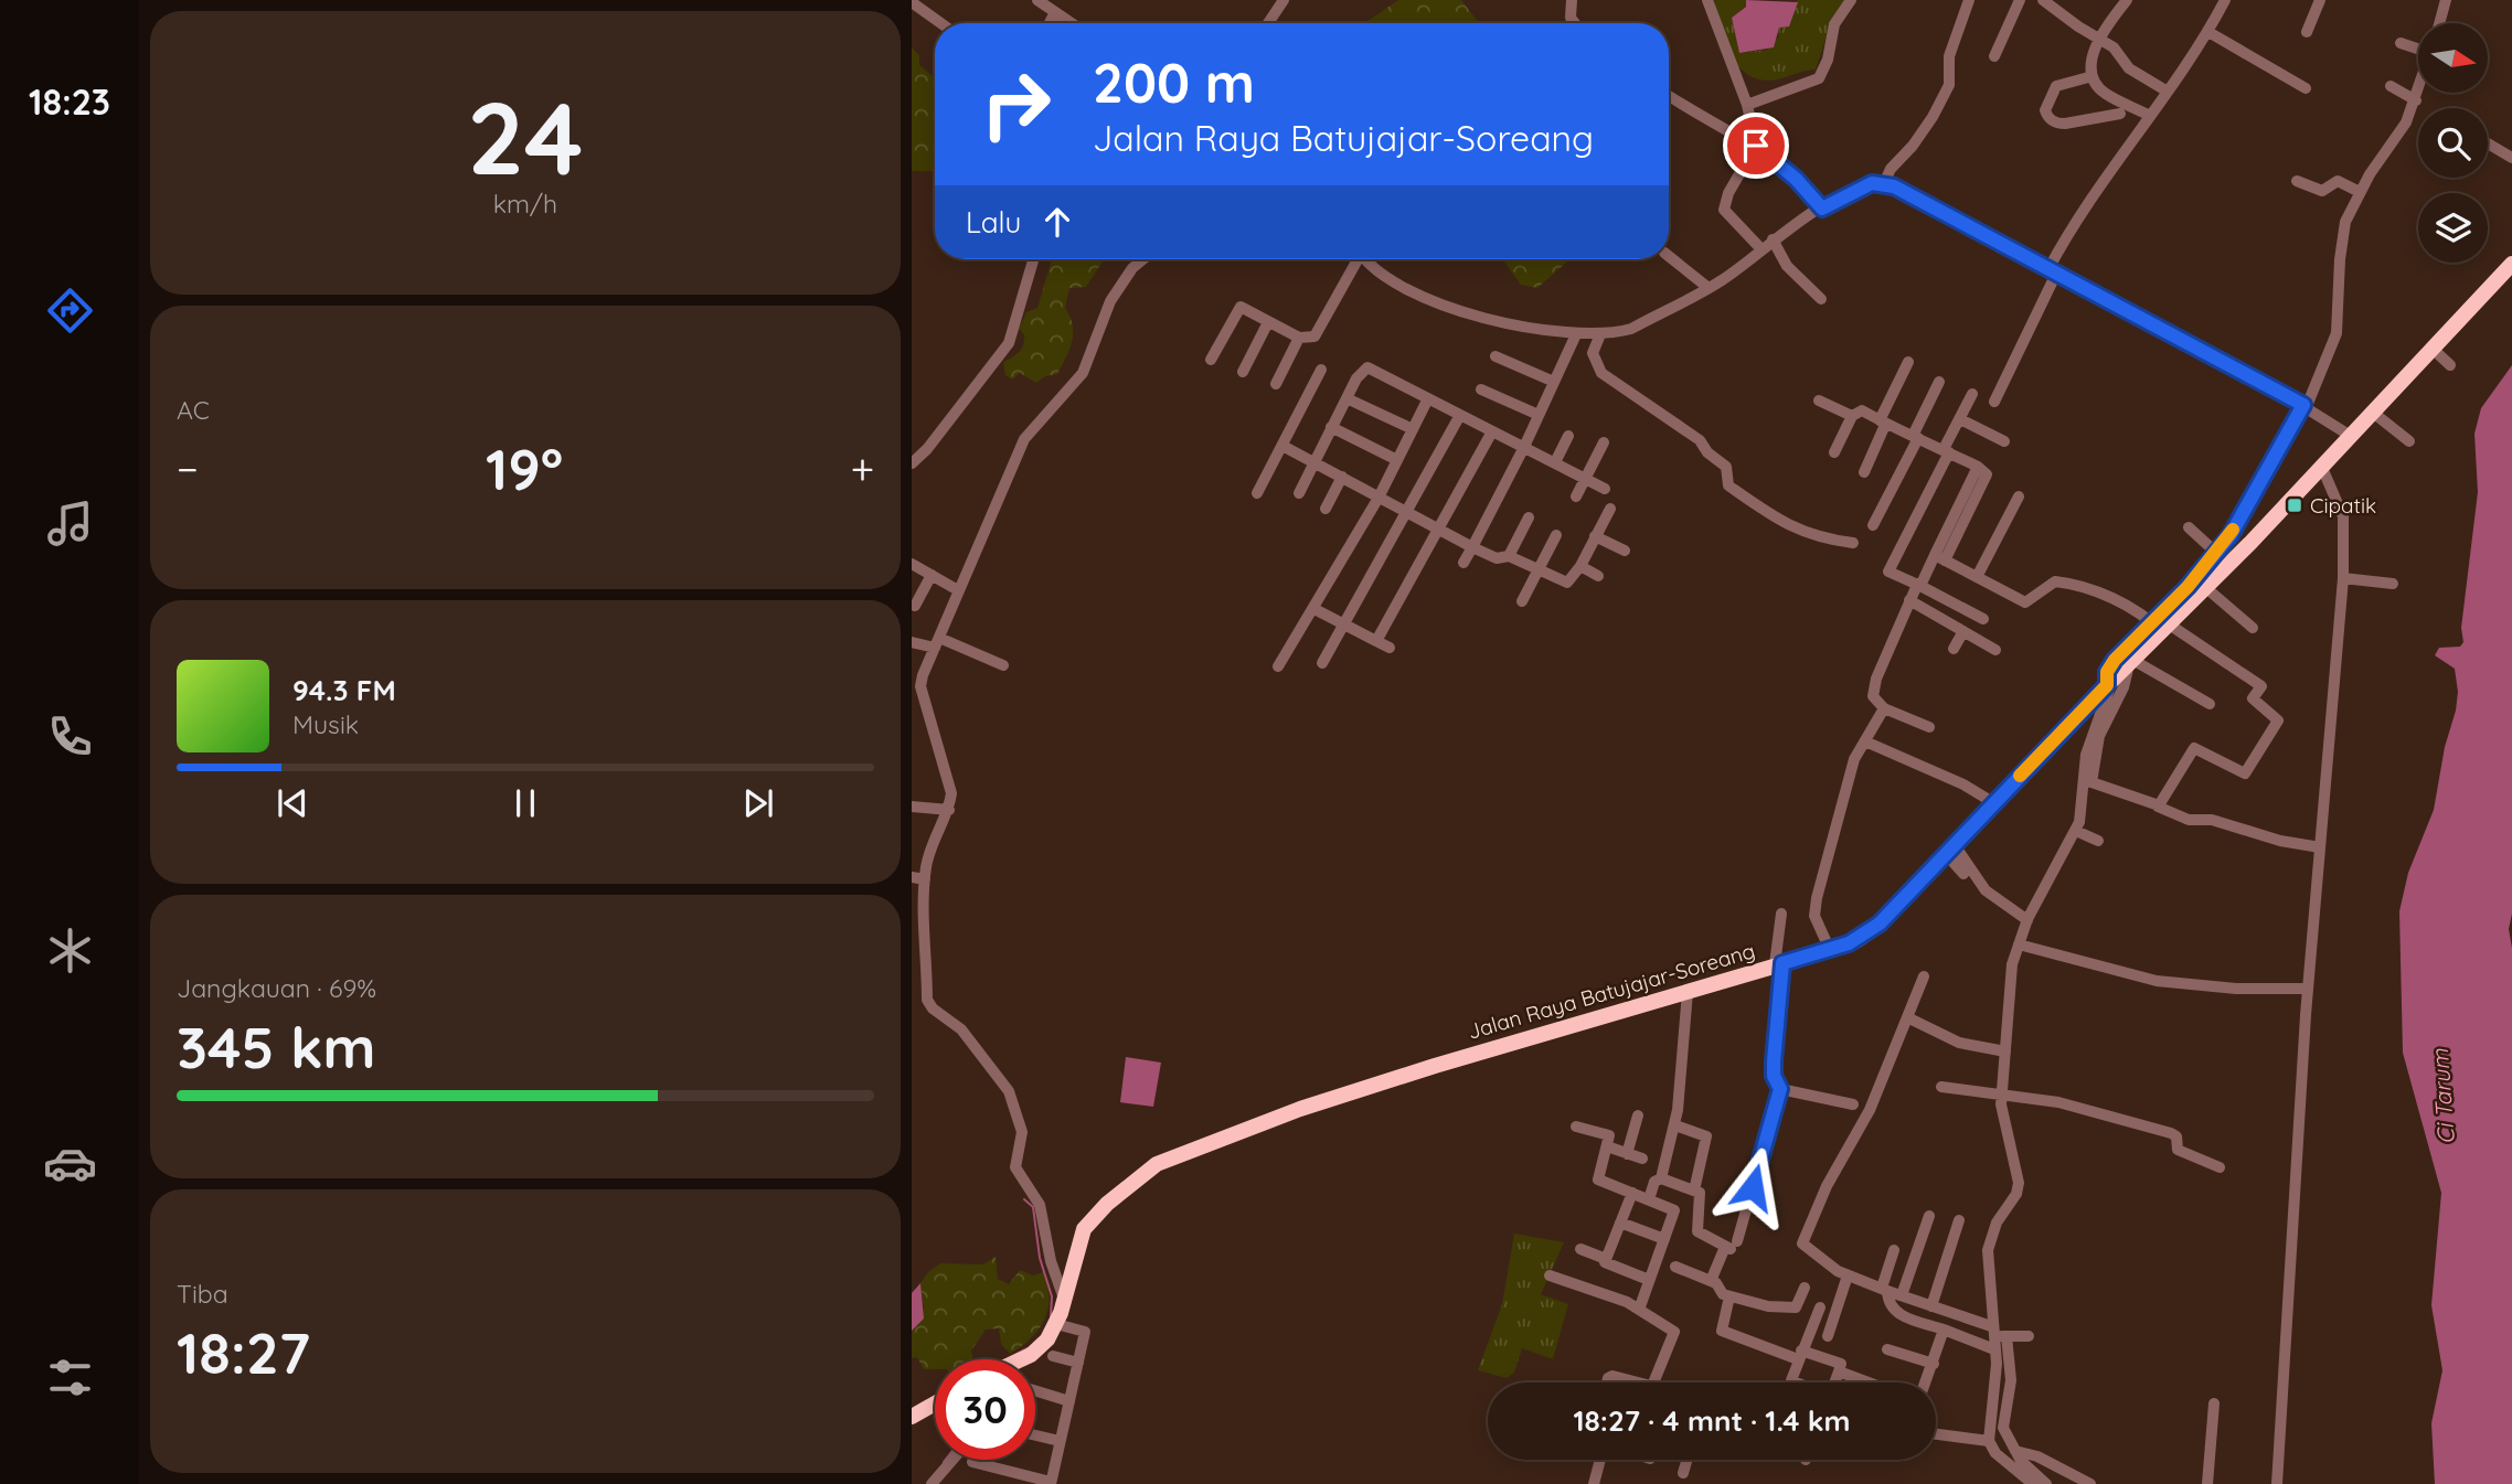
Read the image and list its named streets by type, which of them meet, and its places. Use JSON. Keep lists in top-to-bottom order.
{
  "streets": {
    "highway": ["Jalan Raya Batujajar-Soreang"]
  },
  "water": ["Ci Tarum"],
  "places": {
    "transit": ["Cipatik"]
  },
  "north": "right",
  "page": {
    "tabs": "18:23",
    "tile": [
      ["24", "km/h"],
      "AC",
      ["Jangkauan · 69%", "345 km"],
      ["Tiba", "18:27"]
    ],
    "turn": ["200 m", "Jalan Raya Batujajar-Soreang"],
    "then": "Lalu",
    "heat": ["−", "19°", "+"],
    "song": ["94.3 FM", "Musik"],
    "limit": "30",
    "trip": "18:27 · 4 mnt · 1.4 km"
  }
}
